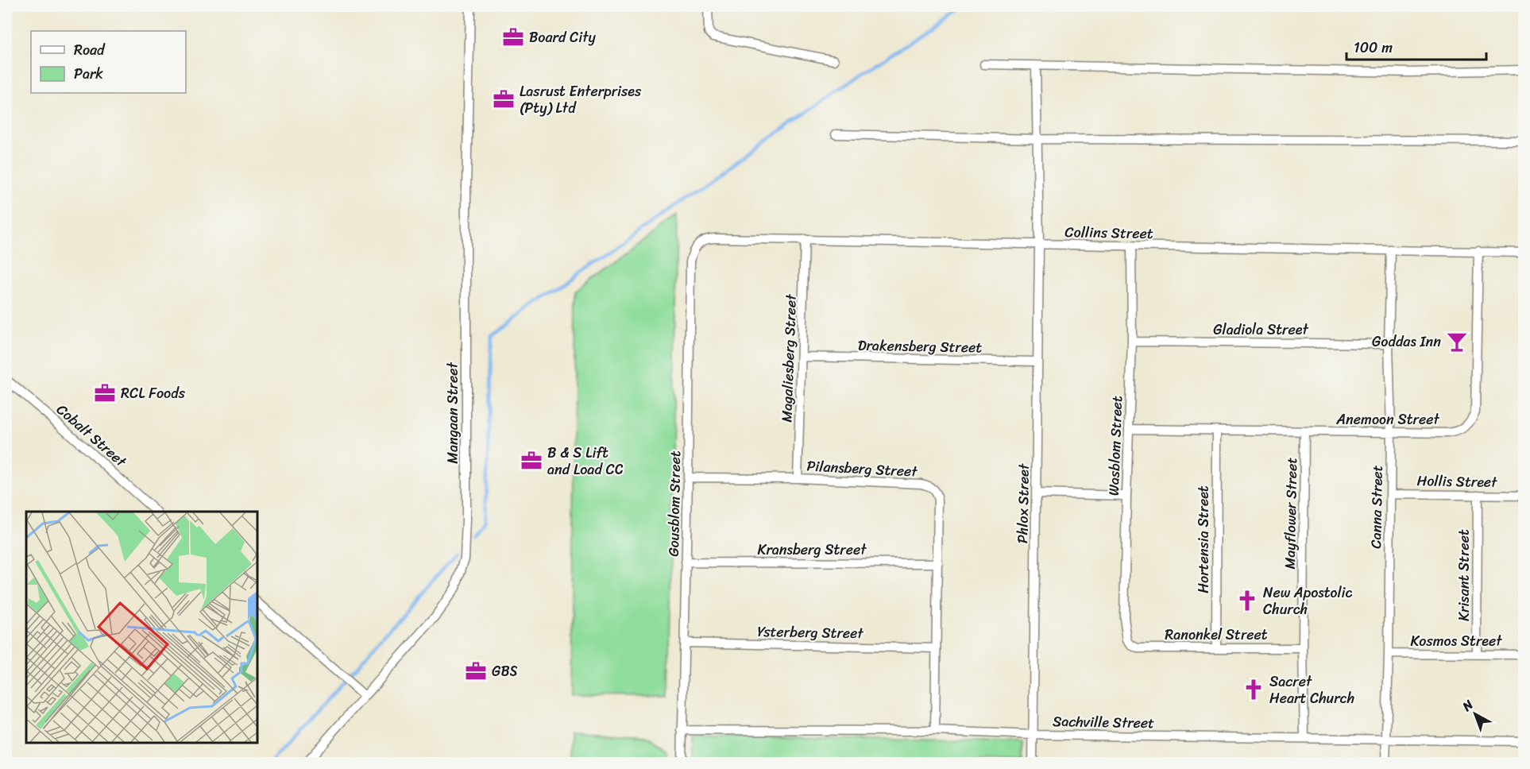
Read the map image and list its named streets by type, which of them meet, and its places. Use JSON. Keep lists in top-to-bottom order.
{
  "streets": {
    "street": [
      "Collins Street",
      "Gladiola Street",
      "Drakensberg Street",
      "Magaliesberg Street",
      "Mangaan Street",
      "Anemoon Street",
      "Cobalt Street",
      "Wasblom Street",
      "Pilansberg Street",
      "Hollis Street",
      "Gousblom Street",
      "Phlox Street",
      "Canna Street",
      "Mayflower Street",
      "Hortensia Street",
      "Kransberg Street",
      "Krisant Street",
      "Ysterberg Street",
      "Ranonkel Street",
      "Kosmos Street",
      "Sachville Street"
    ]
  },
  "crossings": [
    ["Collins Street", "Magaliesberg Street"],
    ["Collins Street", "Anemoon Street"],
    ["Collins Street", "Wasblom Street"],
    ["Collins Street", "Gousblom Street"],
    ["Collins Street", "Phlox Street"],
    ["Collins Street", "Canna Street"],
    ["Gladiola Street", "Wasblom Street"],
    ["Gladiola Street", "Canna Street"],
    ["Drakensberg Street", "Magaliesberg Street"],
    ["Drakensberg Street", "Phlox Street"],
    ["Magaliesberg Street", "Pilansberg Street"],
    ["Anemoon Street", "Wasblom Street"],
    ["Anemoon Street", "Canna Street"],
    ["Anemoon Street", "Mayflower Street"],
    ["Anemoon Street", "Hortensia Street"],
    ["Wasblom Street", "Ranonkel Street"],
    ["Pilansberg Street", "Gousblom Street"],
    ["Pilansberg Street", "Kransberg Street"],
    ["Pilansberg Street", "Ysterberg Street"],
    ["Pilansberg Street", "Sachville Street"],
    ["Hollis Street", "Canna Street"],
    ["Hollis Street", "Krisant Street"],
    ["Gousblom Street", "Kransberg Street"],
    ["Gousblom Street", "Ysterberg Street"],
    ["Gousblom Street", "Sachville Street"],
    ["Phlox Street", "Sachville Street"],
    ["Canna Street", "Kosmos Street"],
    ["Canna Street", "Sachville Street"],
    ["Mayflower Street", "Ranonkel Street"],
    ["Mayflower Street", "Sachville Street"],
    ["Hortensia Street", "Ranonkel Street"],
    ["Krisant Street", "Kosmos Street"]
  ],
  "places": {
    "office": [
      "Board City",
      "Lasrust Enterprises (Pty) Ltd",
      "RCL Foods",
      "B & S Lift and Load CC",
      "GBS"
    ],
    "bar": ["Goddas Inn"],
    "church": ["New Apostolic Church", "Sacret Heart Church"]
  },
  "legend": ["Road", "Park"],
  "scale_bar": "100 m",
  "north": "top left"
}
